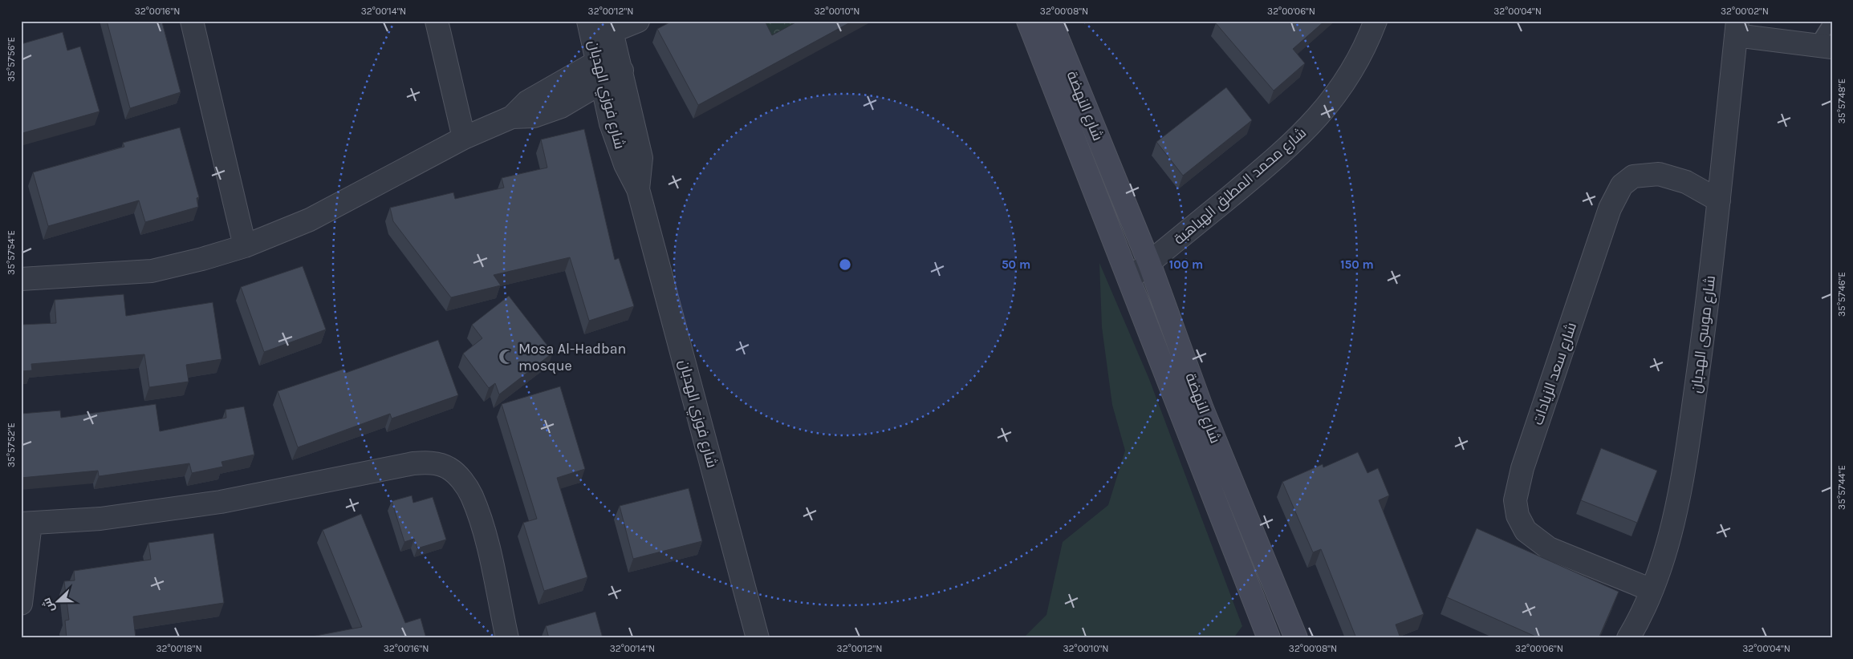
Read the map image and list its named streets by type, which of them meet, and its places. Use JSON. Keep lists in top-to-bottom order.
{
  "streets": {
    "street": [
      "شارع فوزي الهدبان",
      "شارع النهضة",
      "شارع محمد المطلق الهباهبة",
      "شارع موسى الهدبان",
      "شارع سعد الزيادات"
    ]
  },
  "crossings": [
    ["شارع النهضة", "شارع محمد المطلق الهباهبة"],
    ["شارع موسى الهدبان", "شارع سعد الزيادات"]
  ],
  "places": {
    "mosque": ["Mosa Al-Hadban mosque"]
  },
  "north": "left",
  "coordinates": [
    "32°00'16\"N",
    "32°00'14\"N",
    "32°00'12\"N",
    "32°00'10\"N",
    "32°00'08\"N",
    "32°00'06\"N",
    "32°00'04\"N",
    "32°00'02\"N",
    "35°57'56\"E",
    "35°57'48\"E",
    "35°57'54\"E",
    "35°57'46\"E",
    "35°57'52\"E",
    "35°57'44\"E",
    "32°00'18\"N"
  ],
  "rings": ["50 m", "100 m", "150 m"]
}
